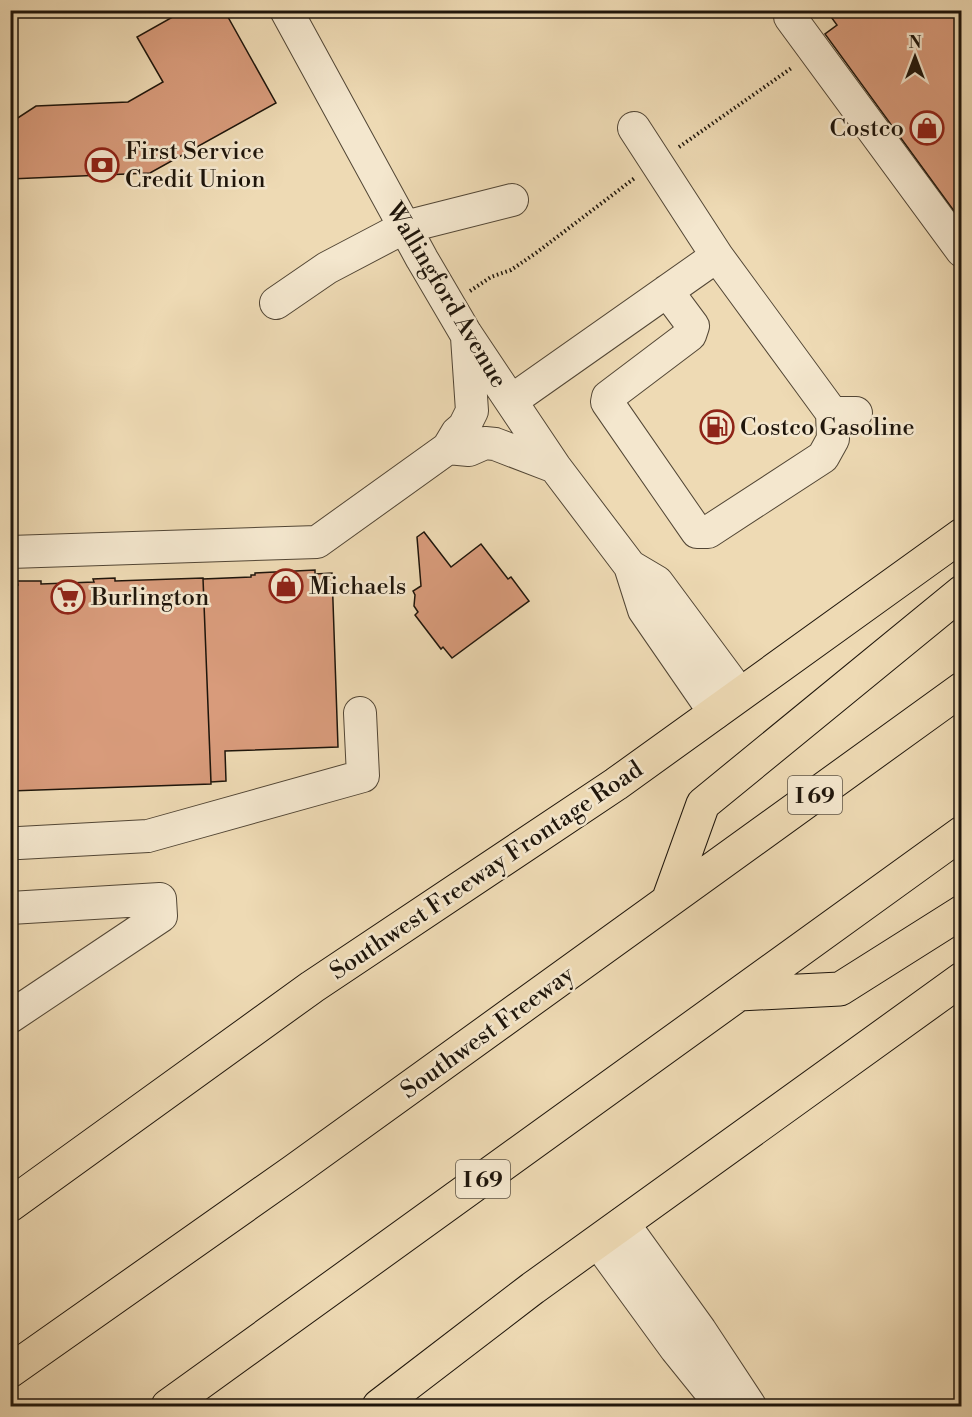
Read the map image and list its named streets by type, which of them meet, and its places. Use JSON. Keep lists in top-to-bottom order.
{
  "streets": {
    "main road": ["I 69", "Southwest Freeway Frontage Road", "Southwest Freeway"],
    "street": ["Wallingford Avenue"]
  },
  "crossings": [
    ["Wallingford Avenue", "Southwest Freeway Frontage Road"]
  ],
  "places": {
    "shop": ["Costco", "Michaels"],
    "bank": ["First Service Credit Union"],
    "fuel station": ["Costco Gasoline"],
    "supermarket": ["Burlington"]
  },
  "north": "top"
}
